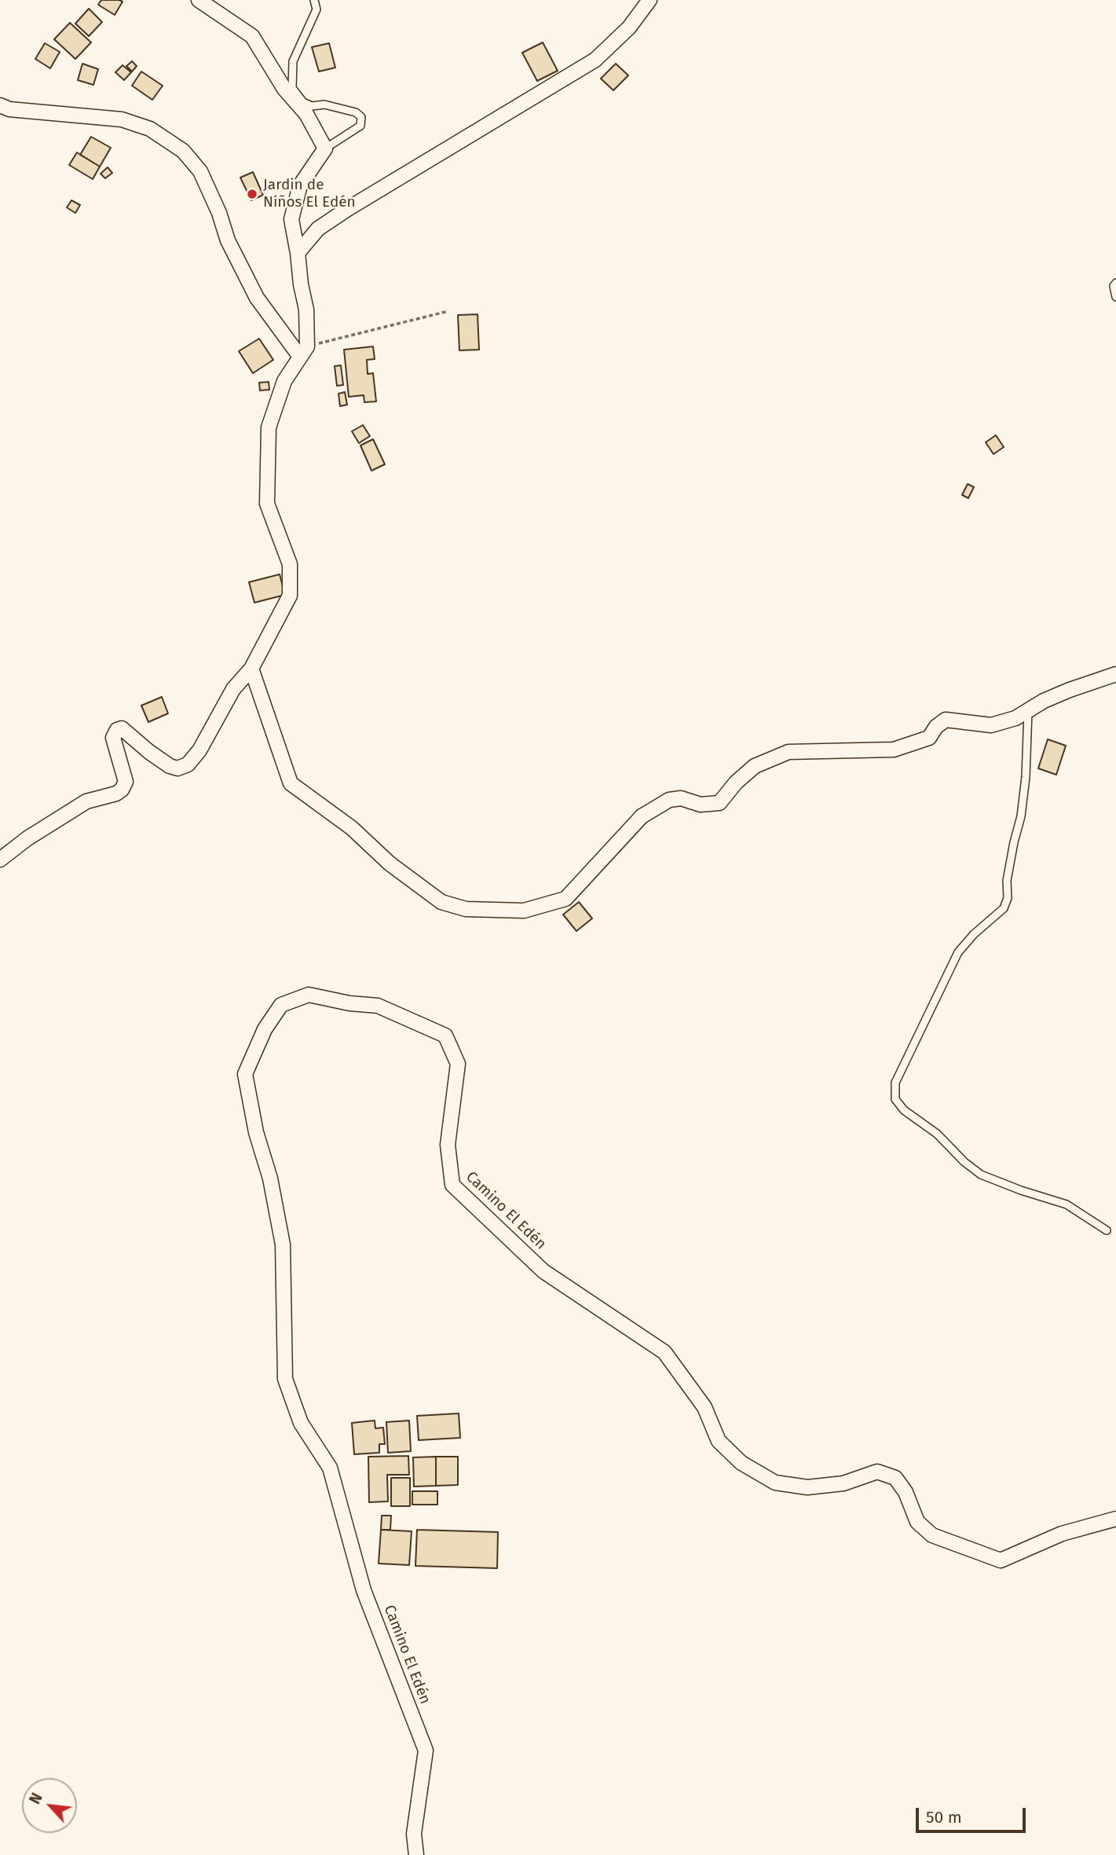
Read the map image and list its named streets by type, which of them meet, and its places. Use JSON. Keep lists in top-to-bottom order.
{
  "streets": {
    "street": ["Camino El Edén"]
  },
  "places": ["Jardin de Niños El Edén"],
  "scale_bar": "50 m",
  "north": "top left"
}
